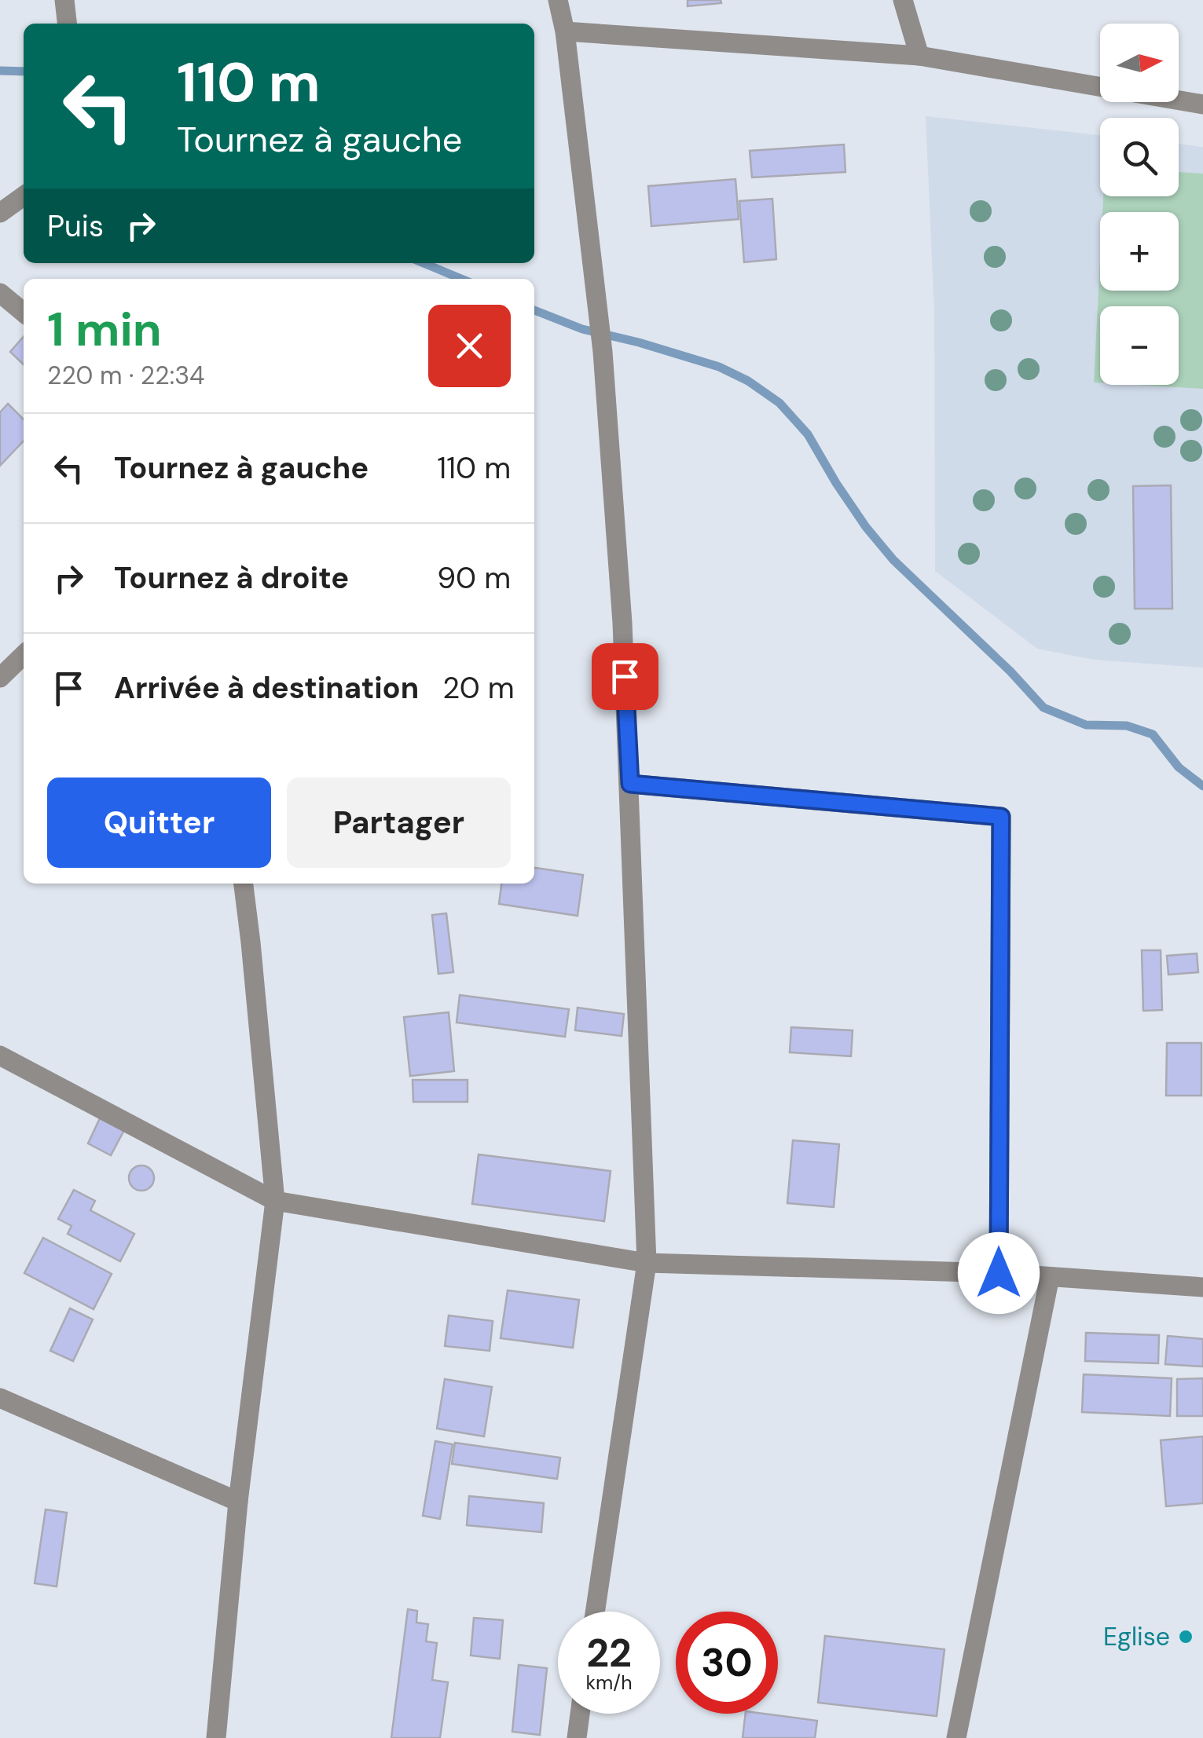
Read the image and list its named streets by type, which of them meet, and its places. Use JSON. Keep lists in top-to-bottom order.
{
  "places": ["Eglise"],
  "north": "right",
  "page": {
    "map_buttons": ["+", "−"],
    "turn": ["110 m", "Tournez à gauche"],
    "then": "Puis",
    "heading": ["1 min", "220 m · 22:34"],
    "list": [
      {
        "name": "Tournez à gauche",
        "value": "110 m"
      },
      {
        "name": "Tournez à droite",
        "value": "90 m"
      },
      {
        "name": "Arrivée à destination",
        "value": "20 m"
      }
    ],
    "buttons": ["Quitter", "Partager"],
    "speed": "22 km/h",
    "limit": "30"
  }
}
